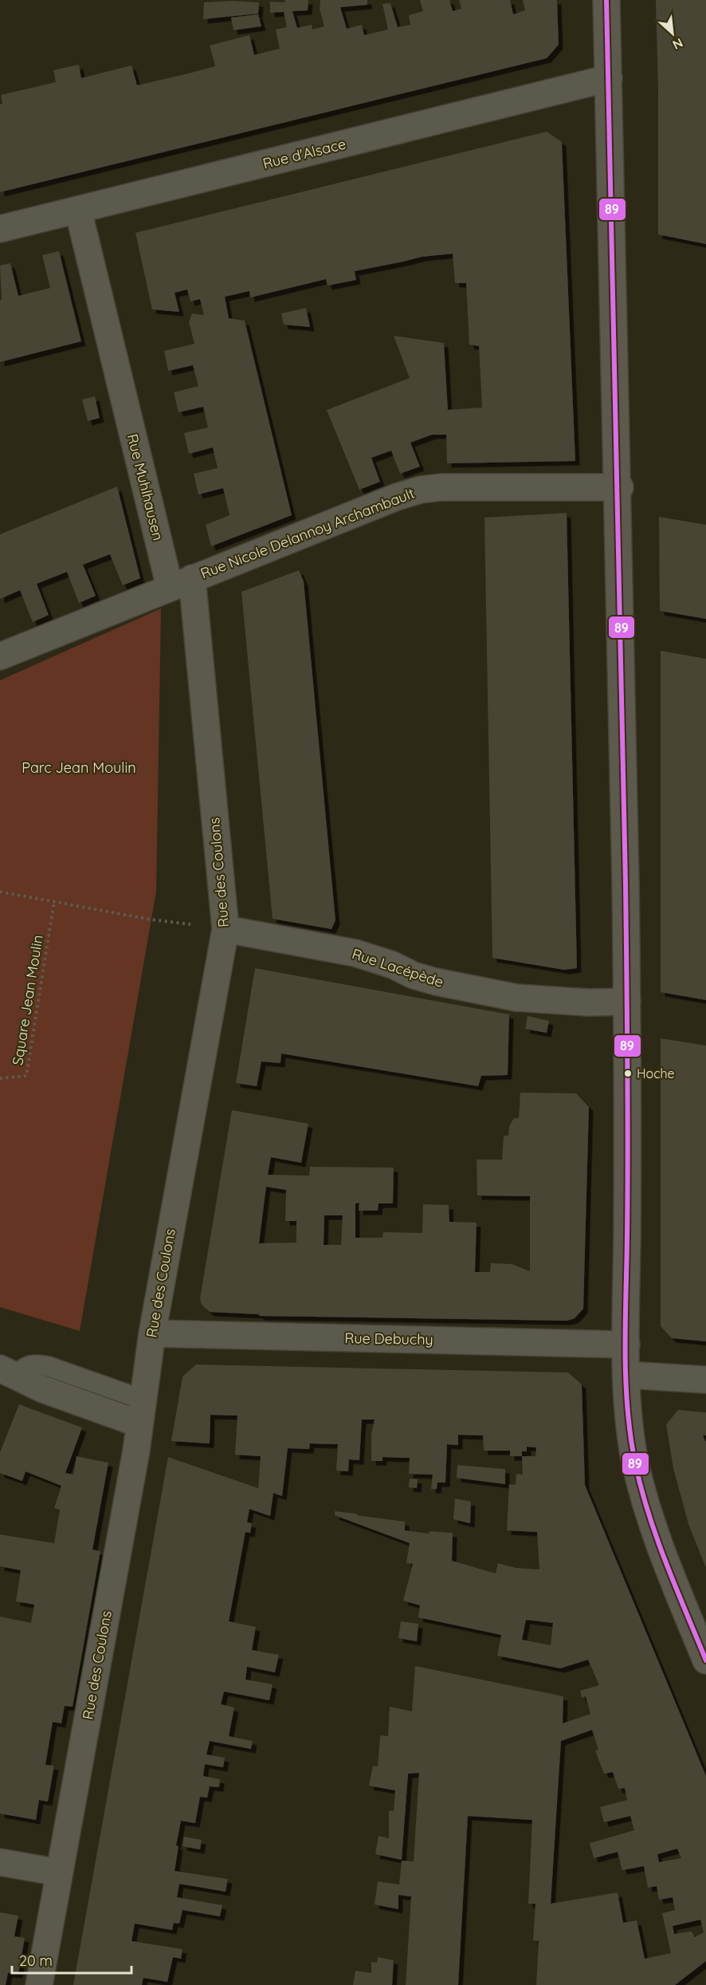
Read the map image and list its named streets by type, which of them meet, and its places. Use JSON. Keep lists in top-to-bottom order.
{
  "streets": {
    "street": [
      "Rue d'Alsace",
      "Rue Muhlhausen",
      "Rue Nicole Delannoy Archambault",
      "Rue des Coulons",
      "Rue Lacépède",
      "Rue Debuchy"
    ],
    "path": ["Square Jean Moulin"]
  },
  "crossings": [
    ["Rue d'Alsace", "Rue Muhlhausen"],
    ["Rue Muhlhausen", "Rue Nicole Delannoy Archambault"],
    ["Rue Muhlhausen", "Rue des Coulons"],
    ["Rue Nicole Delannoy Archambault", "Rue des Coulons"],
    ["Rue des Coulons", "Rue Lacépède"],
    ["Rue des Coulons", "Rue Debuchy"]
  ],
  "parks": ["Parc Jean Moulin"],
  "places": ["Hoche"],
  "lines": ["transit line 89"],
  "scale_bar": "20 m",
  "north": "bottom right"
}
